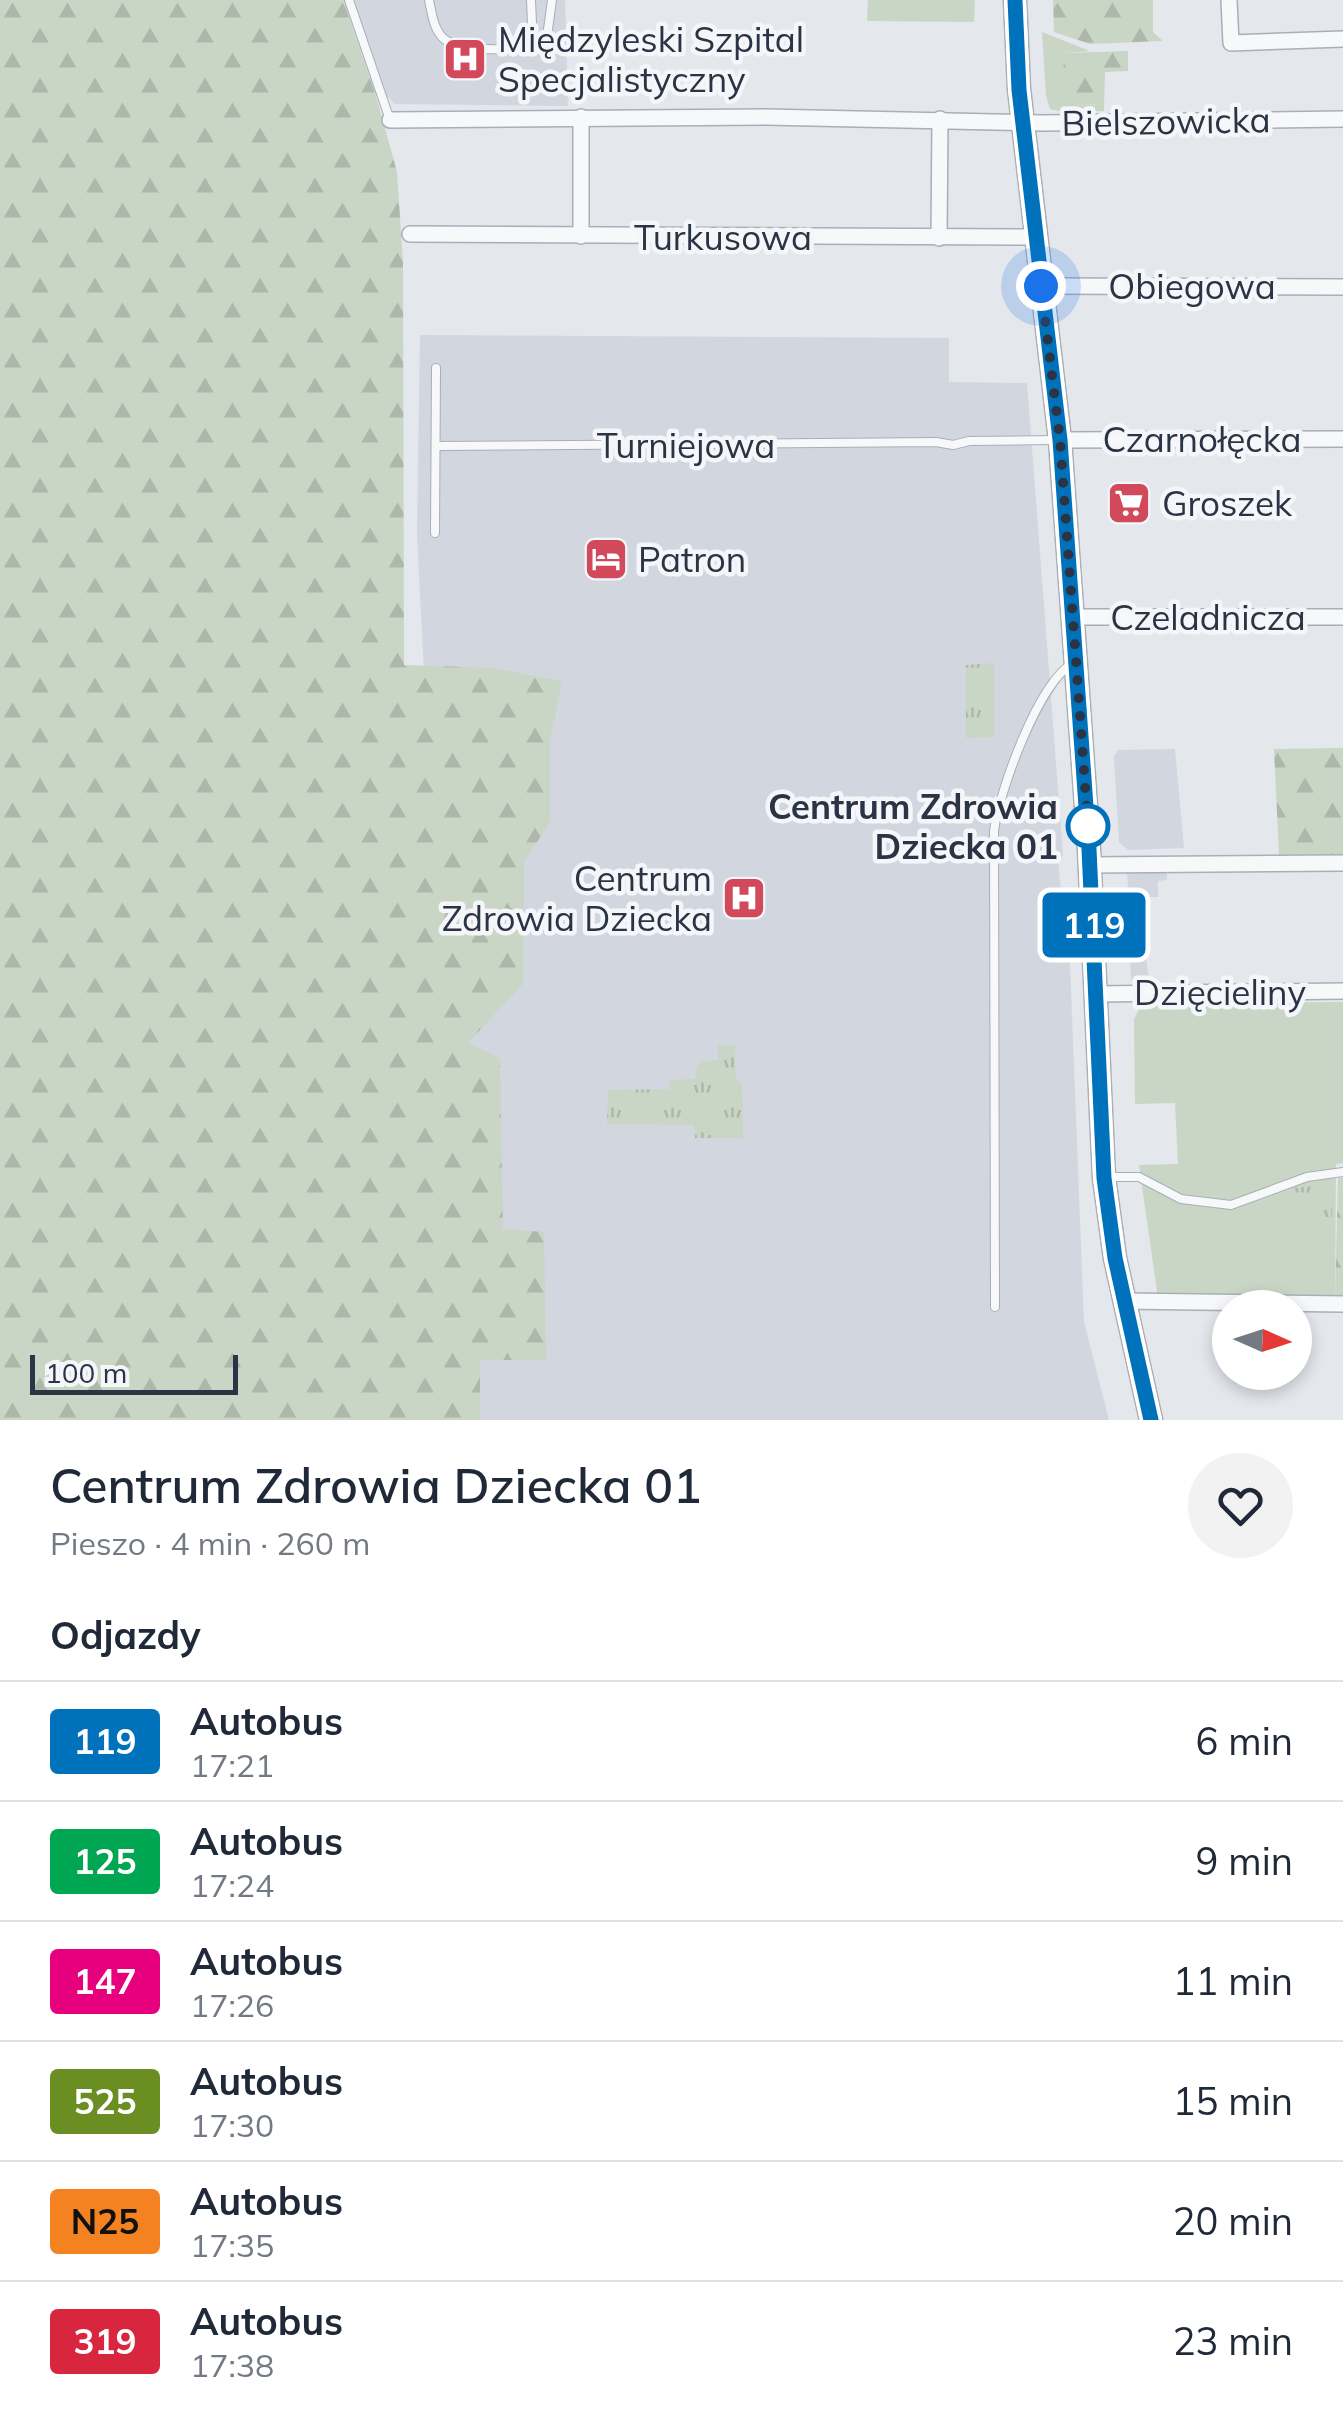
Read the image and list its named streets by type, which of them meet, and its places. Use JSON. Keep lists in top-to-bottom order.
{
  "streets": {
    "street": [
      "Bielszowicka",
      "Turkusowa",
      "Obiegowa",
      "Czarnołęcka",
      "Czeladnicza",
      "Dzięcieliny"
    ],
    "lane": ["Turniejowa"]
  },
  "crossings": [
    ["Czarnołęcka", "Turniejowa"]
  ],
  "places": {
    "hospital": ["Międzyleski Szpital Specjalistyczny", "Centrum Zdrowia Dziecka"],
    "supermarket": ["Groszek"],
    "hotel": ["Patron"],
    "other": ["Centrum Zdrowia Dziecka 01"]
  },
  "lines": ["bus line 119"],
  "scale_bar": "100 m",
  "north": "right",
  "page": {
    "on_map": "119",
    "scale": "100 m",
    "heading": [
      ["Centrum Zdrowia Dziecka 01", "Pieszo · 4 min · 260 m"],
      "Odjazdy"
    ],
    "list": [
      {
        "mark": "119",
        "name": "Autobus",
        "note": "17:21",
        "value": "6 min"
      },
      {
        "mark": "125",
        "name": "Autobus",
        "note": "17:24",
        "value": "9 min"
      },
      {
        "mark": "147",
        "name": "Autobus",
        "note": "17:26",
        "value": "11 min"
      },
      {
        "mark": "525",
        "name": "Autobus",
        "note": "17:30",
        "value": "15 min"
      },
      {
        "mark": "N25",
        "name": "Autobus",
        "note": "17:35",
        "value": "20 min"
      },
      {
        "mark": "319",
        "name": "Autobus",
        "note": "17:38",
        "value": "23 min"
      }
    ]
  }
}
